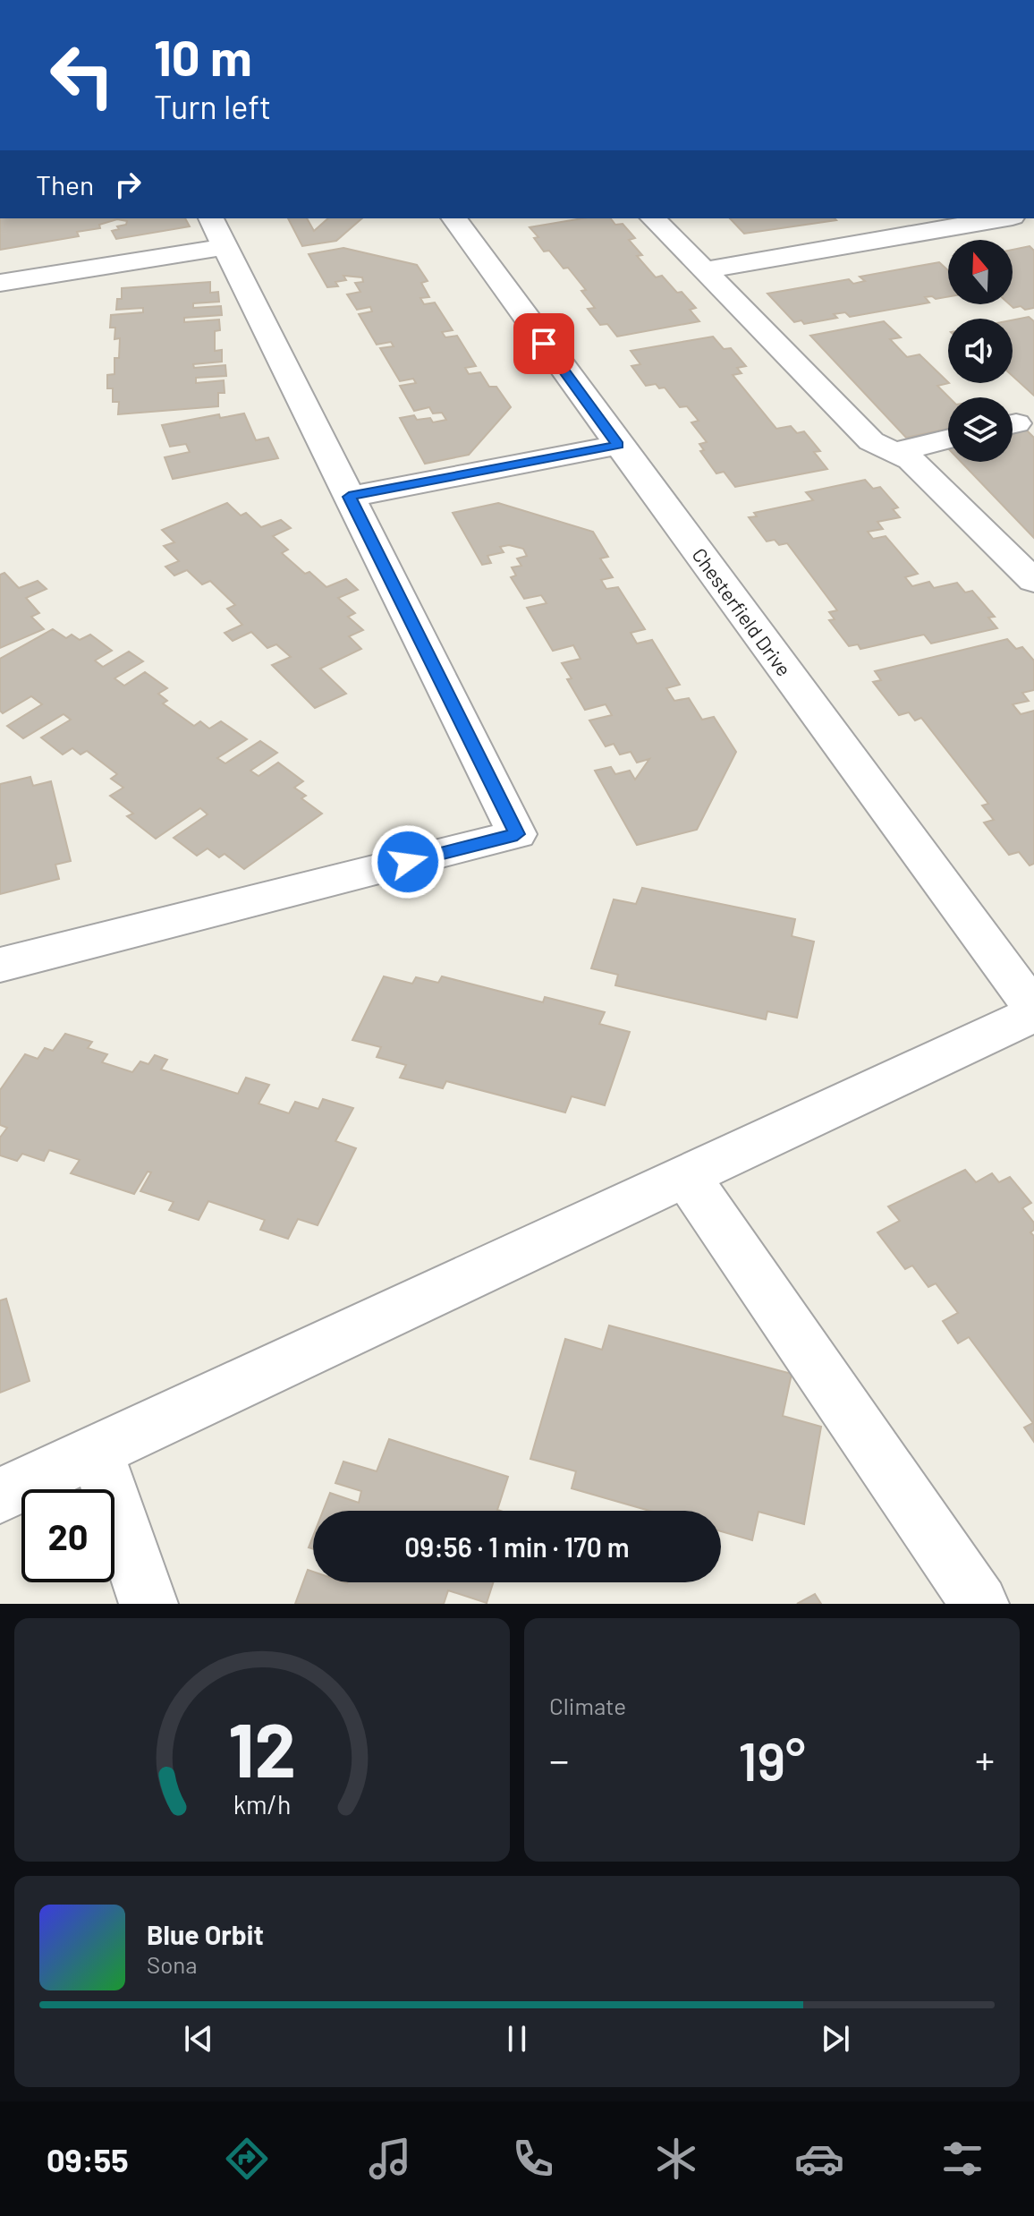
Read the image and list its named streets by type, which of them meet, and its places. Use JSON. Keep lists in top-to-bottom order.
{
  "streets": {
    "street": ["Chesterfield Drive"]
  },
  "north": "top",
  "page": {
    "turn": ["10 m", "Turn left"],
    "then": "Then",
    "limit": "20",
    "trip": "09:56 · 1 min · 170 m",
    "tile": "Climate",
    "heat": ["−", "19°", "+"],
    "song": ["Blue Orbit", "Sona"],
    "tabs": "09:55",
    "gauge": ["12", "km/h"]
  }
}
